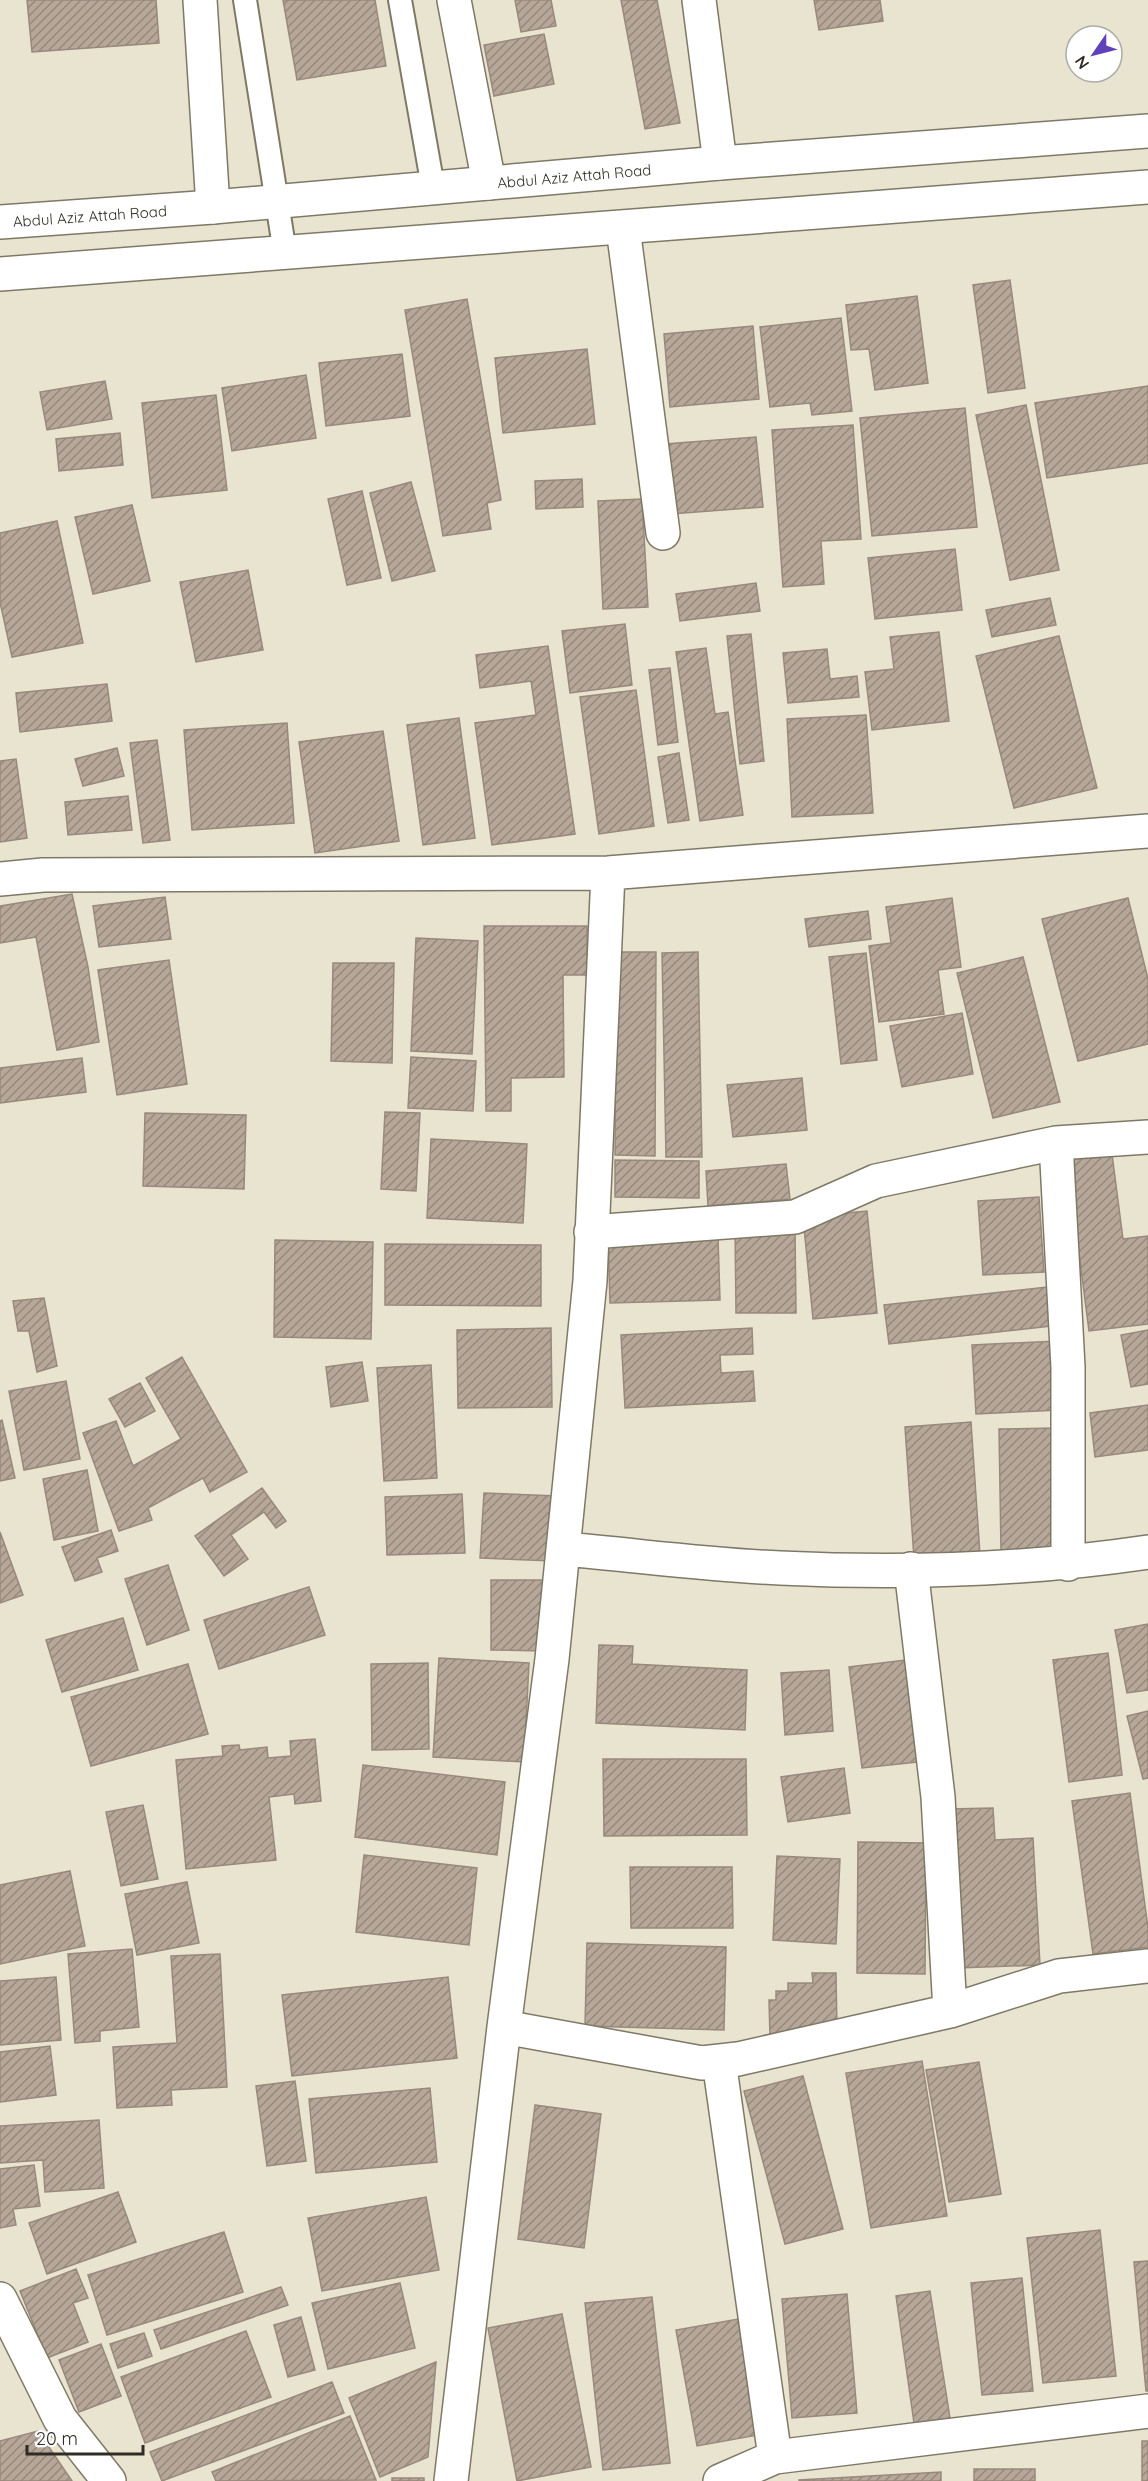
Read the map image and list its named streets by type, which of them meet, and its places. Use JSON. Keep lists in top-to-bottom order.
{
  "streets": {
    "main road": ["Abdul Aziz Attah Road"]
  },
  "scale_bar": "20 m",
  "north": "bottom left"
}
